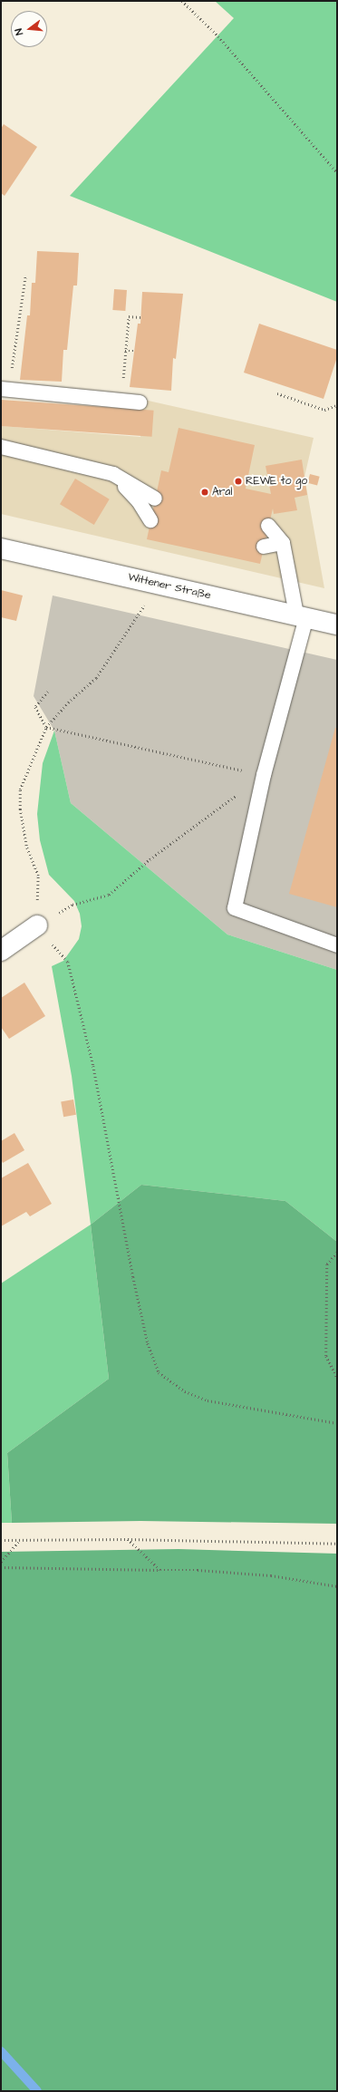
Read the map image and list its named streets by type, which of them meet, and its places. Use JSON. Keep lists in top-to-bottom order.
{
  "streets": {
    "main road": ["Wittener Straße"]
  },
  "places": ["REWE to go", "Aral"],
  "north": "left"
}
